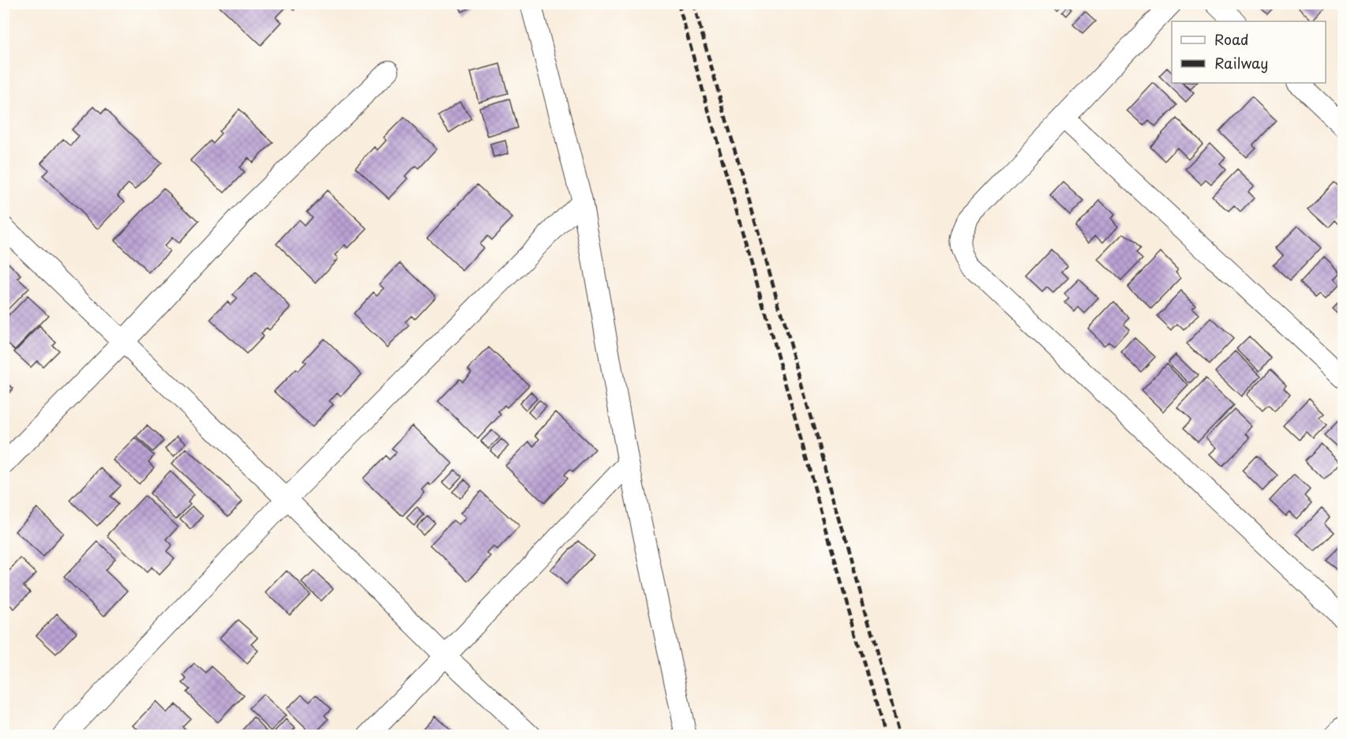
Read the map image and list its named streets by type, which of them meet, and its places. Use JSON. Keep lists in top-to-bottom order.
{
  "legend": ["Road", "Railway"]
}
